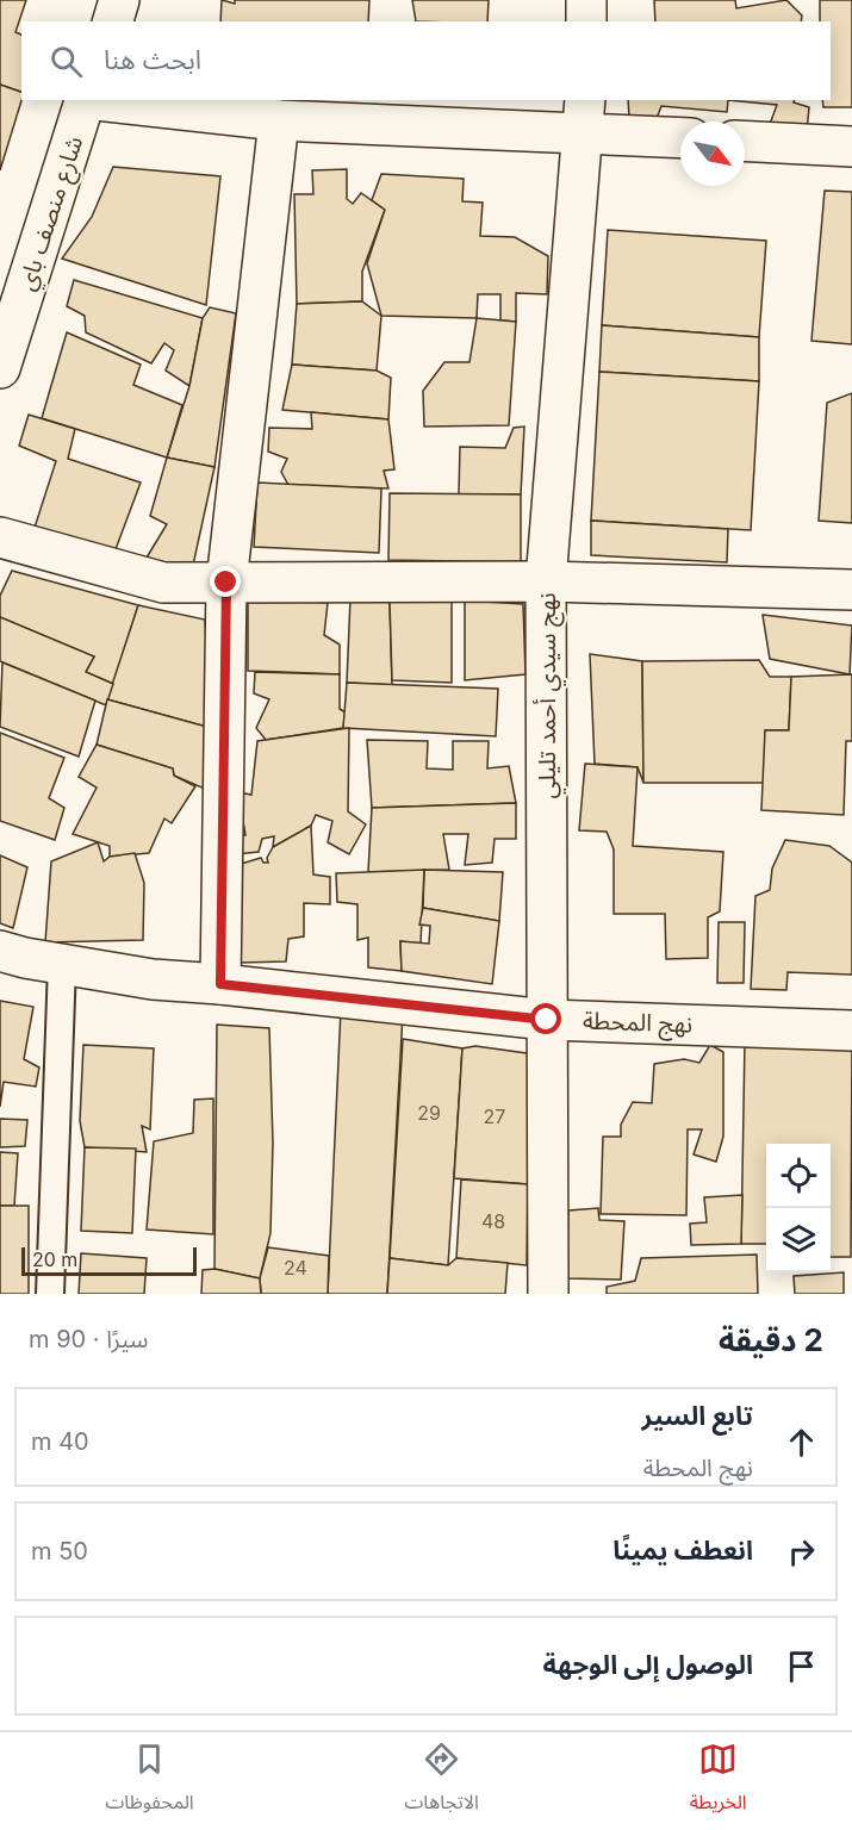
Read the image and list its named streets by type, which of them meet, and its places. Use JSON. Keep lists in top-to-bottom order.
{
  "streets": {
    "street": ["شارع منصف باي", "نهج سيدي أحمد تليلي", "نهج المحطة"]
  },
  "crossings": [
    ["نهج سيدي أحمد تليلي", "نهج المحطة"]
  ],
  "house_numbers": [
    "29",
    "27",
    "48",
    "24"
  ],
  "scale_bar": "20 m",
  "north": "bottom right",
  "page": {
    "search": "ابحث هنا",
    "scale": "20 m",
    "heading": ["2 دقيقة", "سيرًا · 90 m"],
    "list": [
      ["تابع السير", "نهج المحطة", "40 m"],
      ["انعطف يمينًا", "50 m"],
      "الوصول إلى الوجهة"
    ],
    "nav": ["الخريطة", "الاتجاهات", "المحفوظات"]
  }
}
